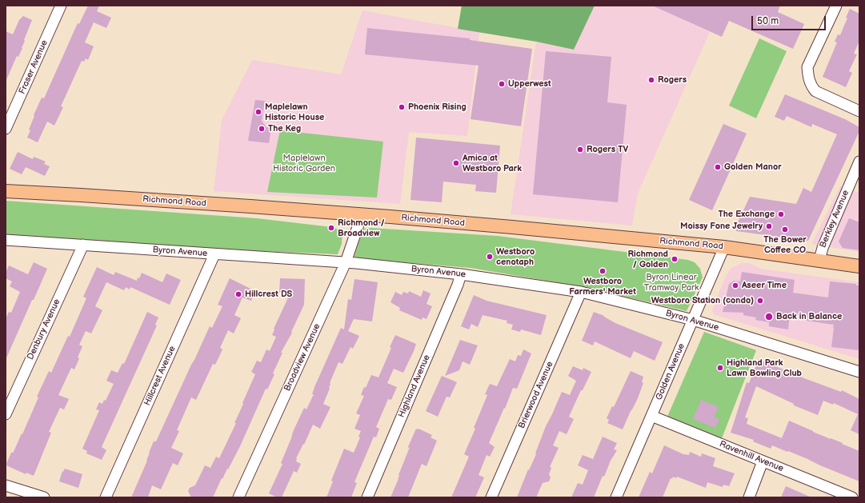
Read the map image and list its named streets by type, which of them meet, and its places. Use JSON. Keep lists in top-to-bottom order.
{
  "streets": {
    "main road": ["Richmond Road"],
    "street": [
      "Fraser Avenue",
      "Berkley Avenue",
      "Byron Avenue",
      "Denbury Avenue",
      "Broadview Avenue",
      "Golden Avenue",
      "Hillcrest Avenue",
      "Highland Avenue",
      "Brierwood Avenue",
      "Ravenhill Avenue"
    ]
  },
  "crossings": [
    ["Richmond Road", "Berkley Avenue"],
    ["Richmond Road", "Broadview Avenue"],
    ["Richmond Road", "Golden Avenue"],
    ["Byron Avenue", "Denbury Avenue"],
    ["Byron Avenue", "Broadview Avenue"],
    ["Byron Avenue", "Golden Avenue"],
    ["Byron Avenue", "Hillcrest Avenue"],
    ["Byron Avenue", "Highland Avenue"],
    ["Byron Avenue", "Brierwood Avenue"],
    ["Golden Avenue", "Ravenhill Avenue"]
  ],
  "parks": ["Maplelawn Historic Garden", "Byron Linear Tramway Park"],
  "places": [
    "Rogers",
    "Upperwest",
    "Phoenix Rising",
    "Maplelawn Historic House",
    "The Keg",
    "Rogers TV",
    "Amica at Westboro Park",
    "Golden Manor",
    "The Exchange",
    "Moissy Fone Jewelry",
    "Richmond / Broadview",
    "The Bower Coffee CO",
    "Westboro cenotaph",
    "Richmond / Golden",
    "Westboro Farmers' Market",
    "Aseer Time",
    "Hillcrest DS",
    "Westboro Station (condo)",
    "Back in Balance",
    "Highland Park Lawn Bowling Club"
  ],
  "scale_bar": "50 m"
}
